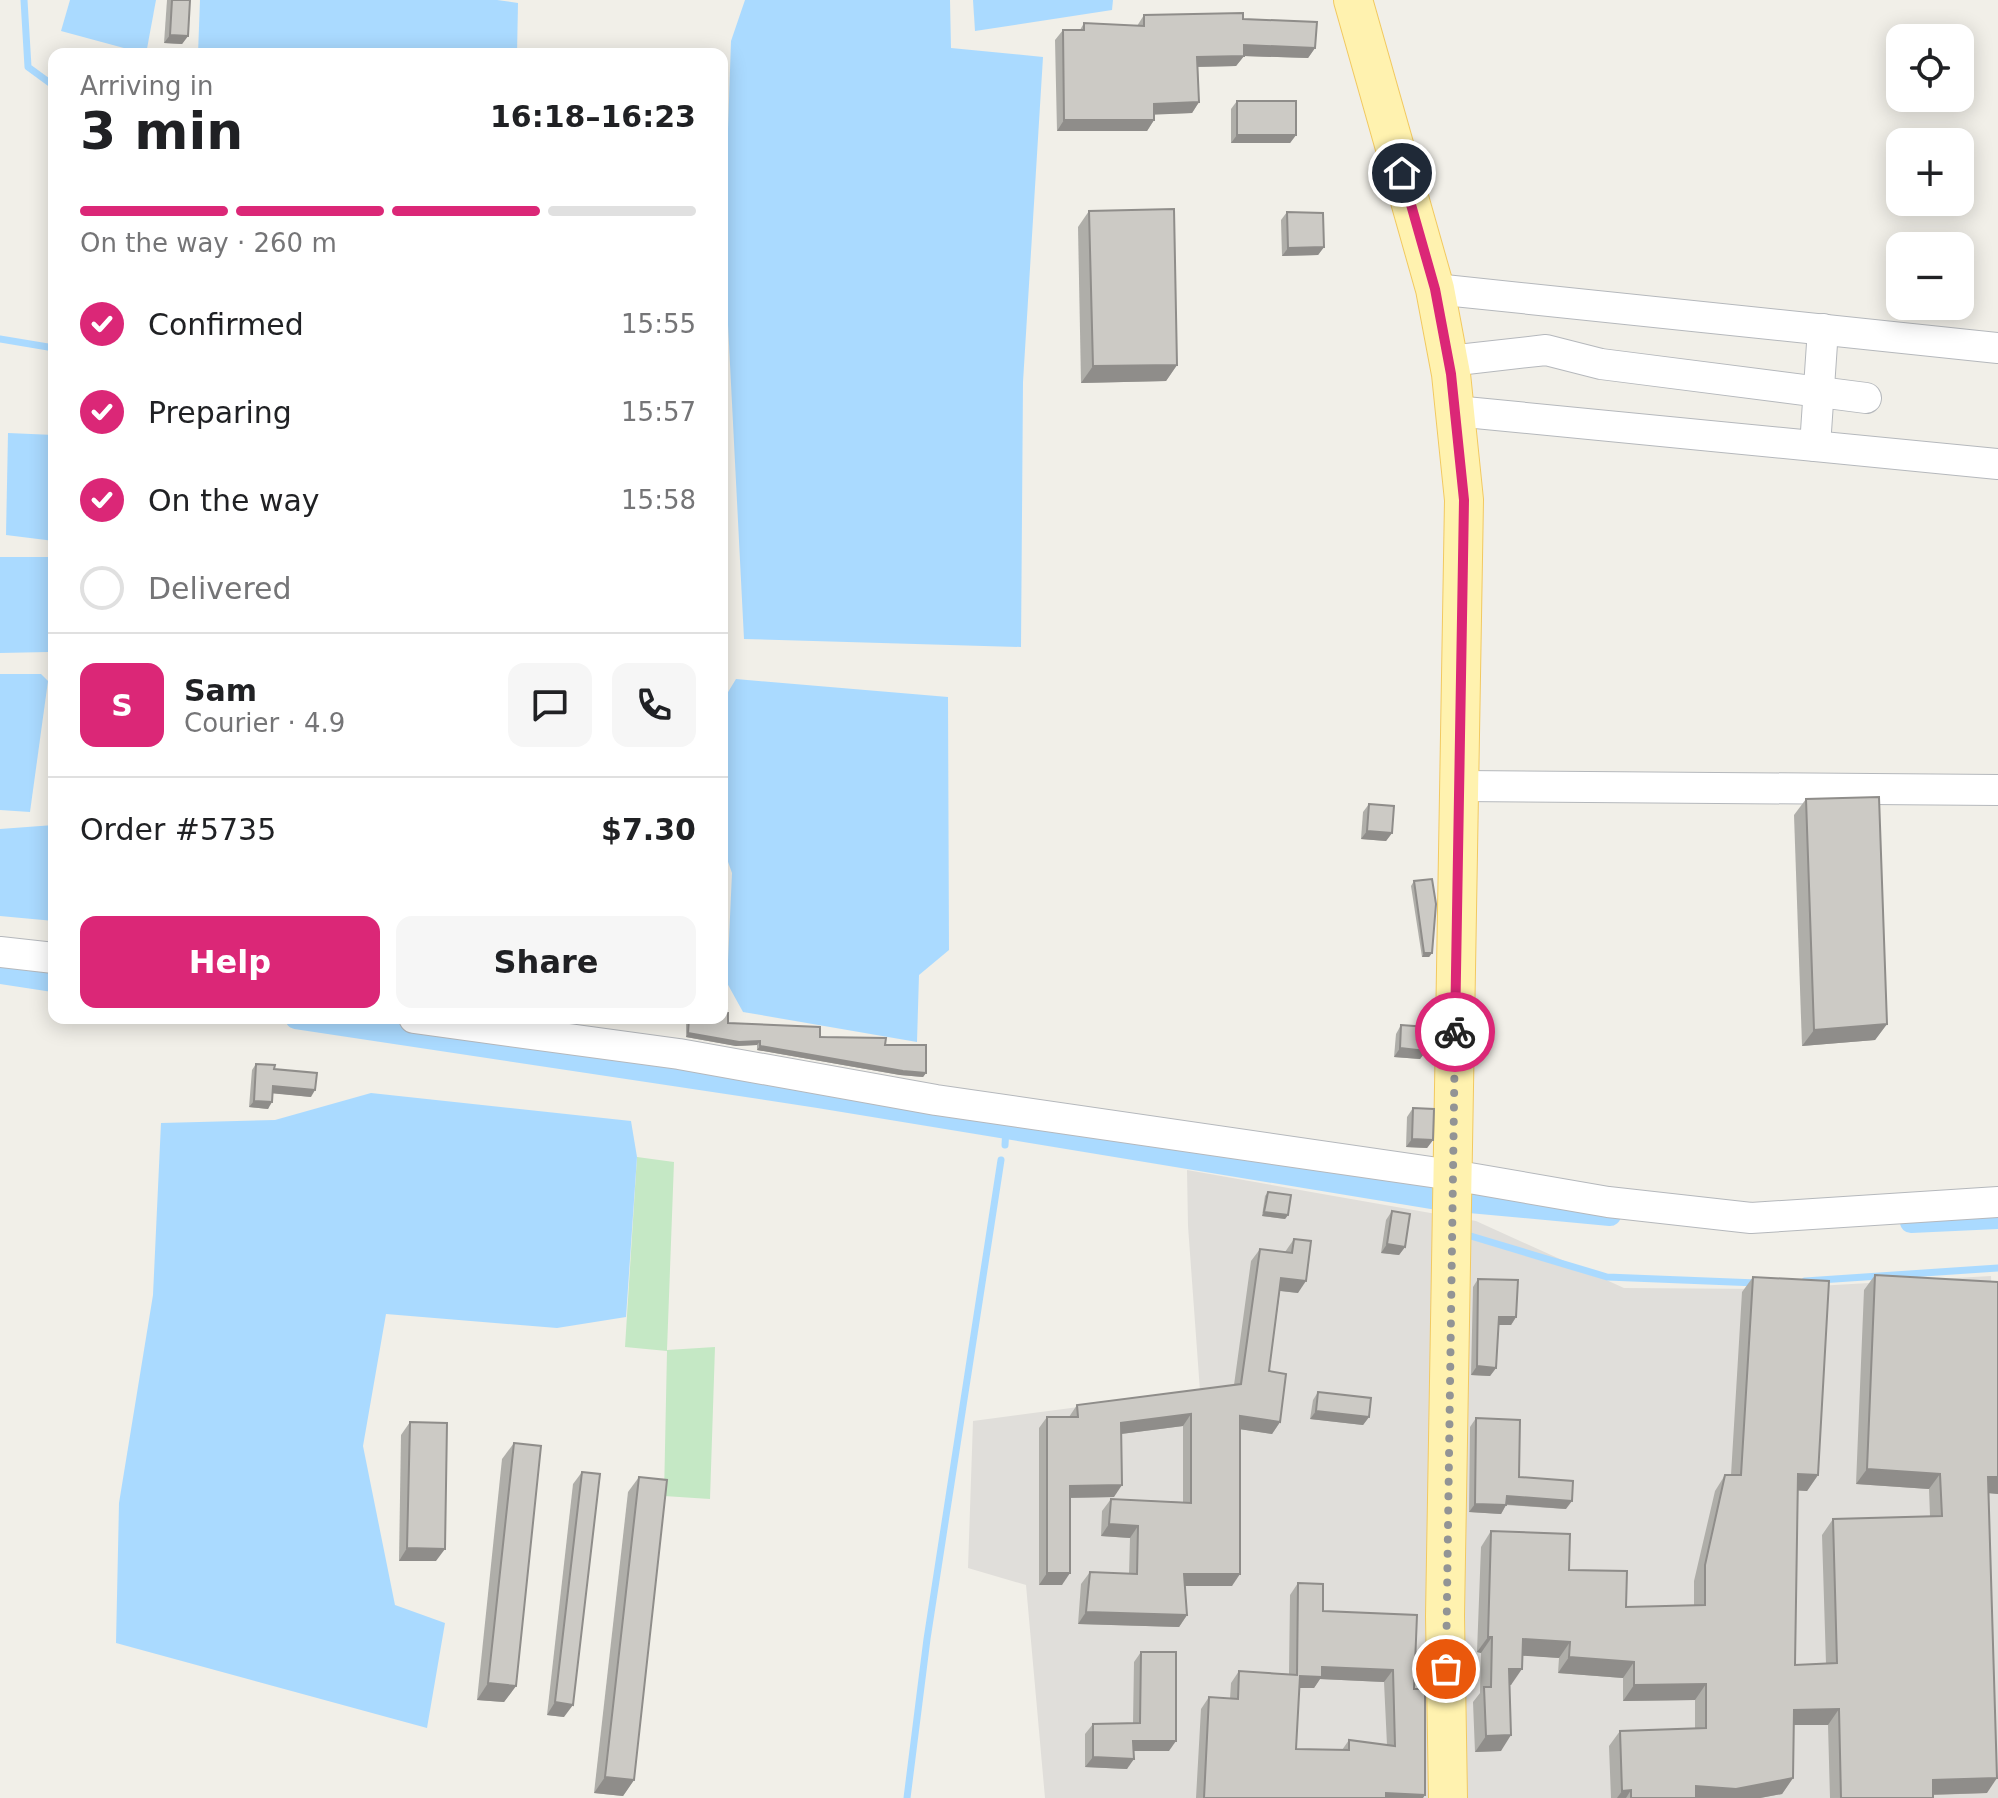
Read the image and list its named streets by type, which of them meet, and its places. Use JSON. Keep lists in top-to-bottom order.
{
  "page": {
    "map_buttons": ["+", "−"],
    "heading": ["3 min", "Arriving in", "16:18–16:23"],
    "panel": [
      "Sam",
      "Courier · 4.9",
      "Order #5735",
      "$7.30"
    ],
    "bar": "On the way · 260 m",
    "list": [
      ["Confirmed", "15:55"],
      ["Preparing", "15:57"],
      ["On the way", "15:58"],
      "Delivered"
    ],
    "round": "S",
    "buttons": ["Help", "Share"]
  }
}
